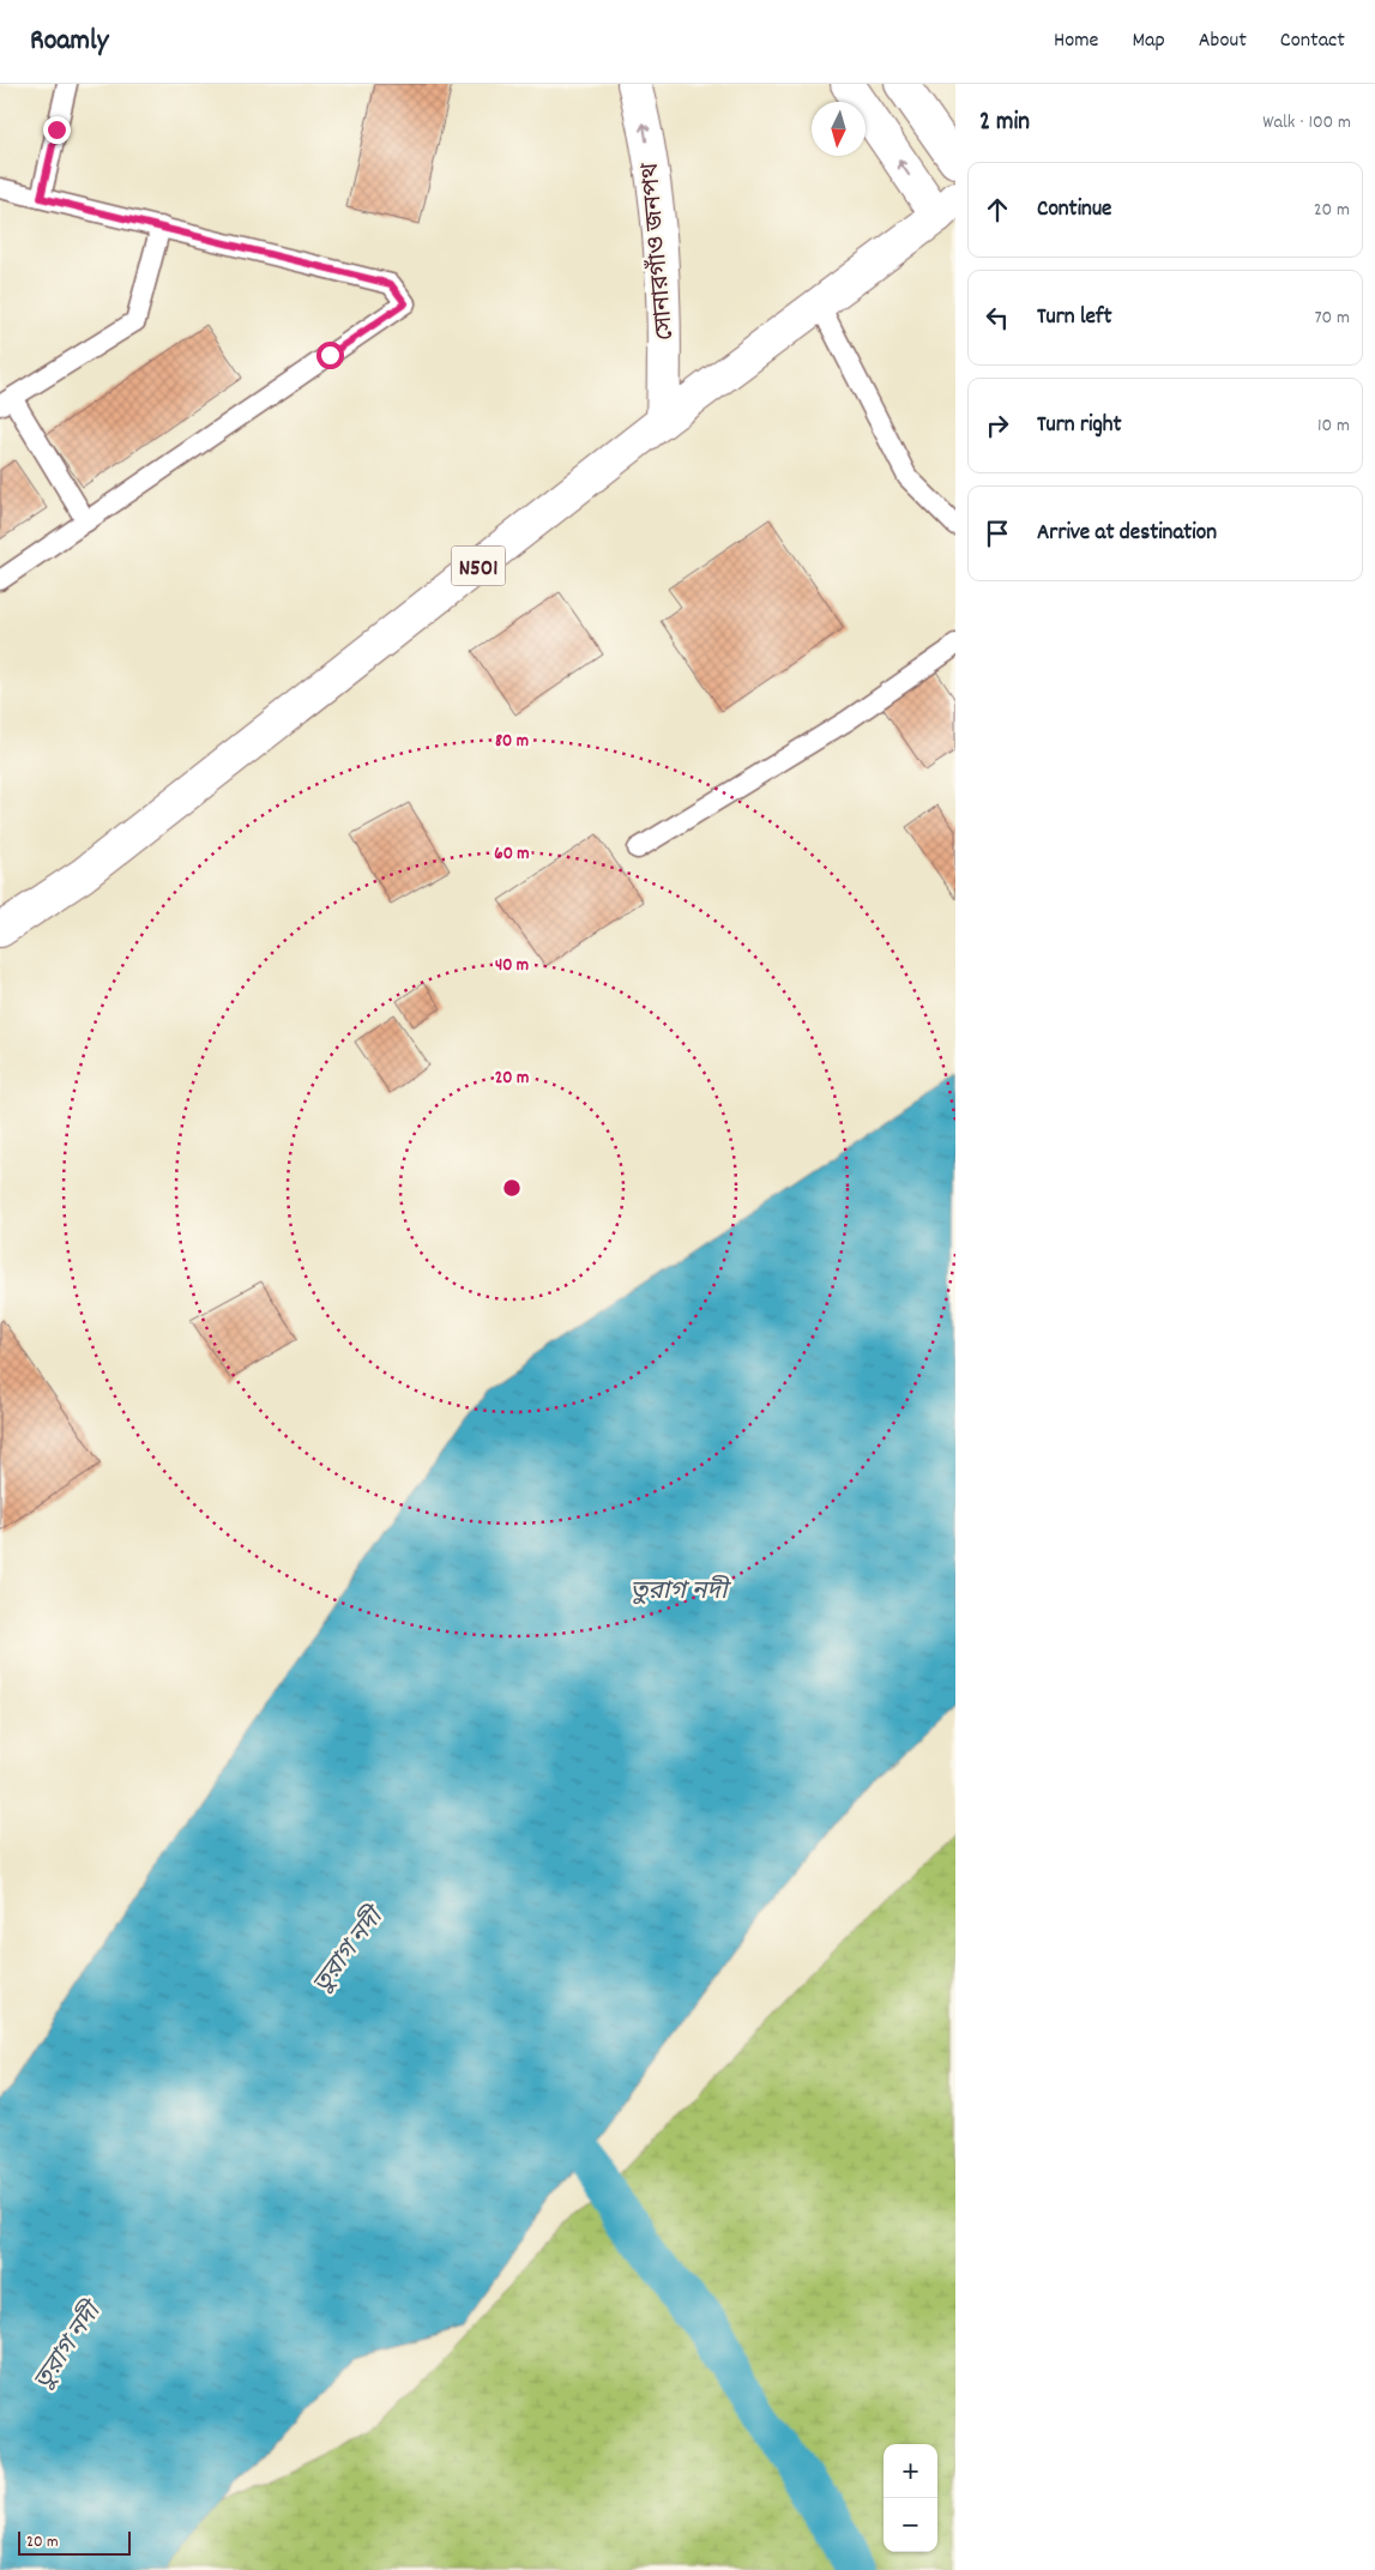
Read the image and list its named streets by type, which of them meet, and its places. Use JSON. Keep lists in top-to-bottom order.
{
  "streets": {
    "main road": ["সোনারগাঁও জনপথ", "N501"]
  },
  "crossings": [
    ["সোনারগাঁও জনপথ", "N501"]
  ],
  "one_way": ["সোনারগাঁও জনপথ"],
  "water": ["তুরাগ নদী"],
  "scale_bar": "20 m",
  "north": "bottom",
  "page": {
    "header": "Roamly",
    "nav": [
      "Home",
      "Map",
      "About",
      "Contact"
    ],
    "heading": ["2 min", "Walk · 100 m"],
    "list": [
      ["Continue", "20 m"],
      ["Turn left", "70 m"],
      ["Turn right", "10 m"],
      "Arrive at destination"
    ],
    "map_buttons": ["+", "−"],
    "scale": "20 m"
  },
  "rings": [
    "80 m",
    "60 m",
    "40 m",
    "20 m"
  ]
}
